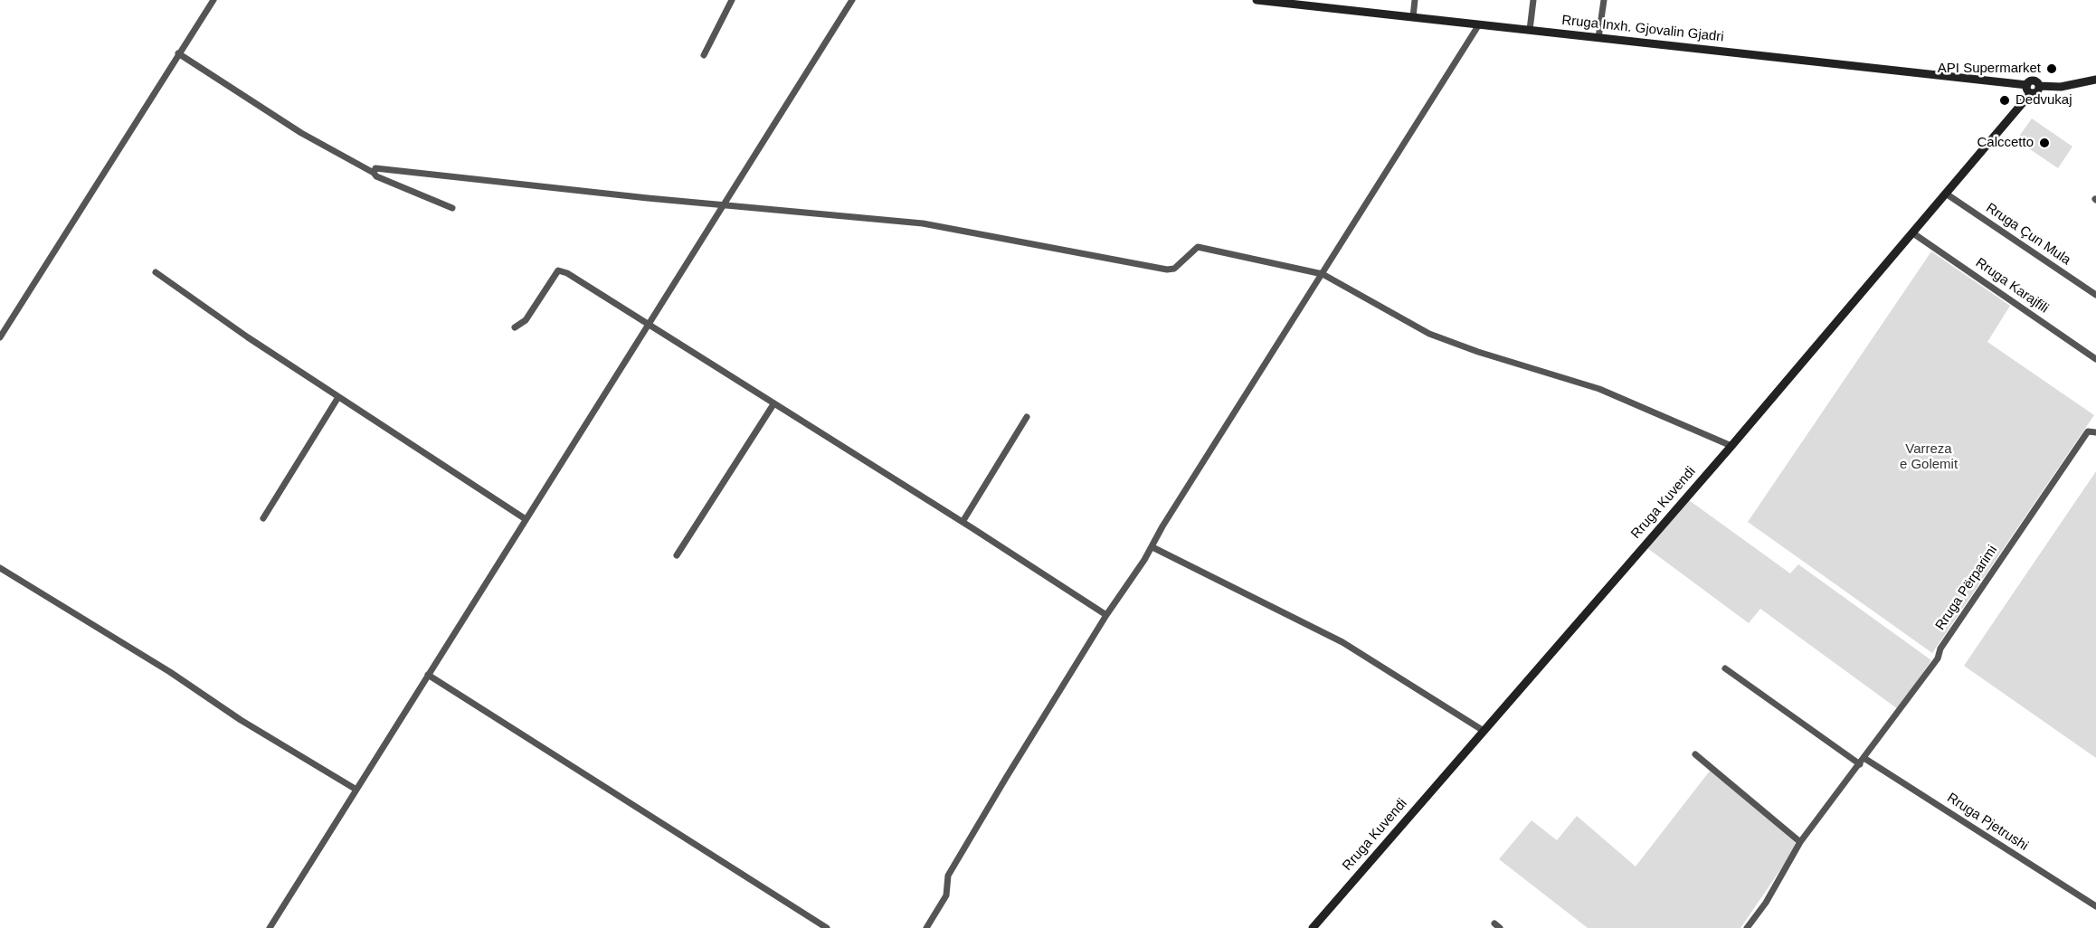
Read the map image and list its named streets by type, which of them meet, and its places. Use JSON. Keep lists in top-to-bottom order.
{
  "streets": {
    "street": [
      "Rruga Inxh. Gjovalin Gjadri",
      "Rruga Çun Mula",
      "Rruga Karajfili",
      "Rruga Kuvendi",
      "Rruga Përparimi",
      "Rruga Pjetrushi"
    ]
  },
  "crossings": [
    ["Rruga Inxh. Gjovalin Gjadri", "Rruga Kuvendi"],
    ["Rruga Çun Mula", "Rruga Kuvendi"],
    ["Rruga Karajfili", "Rruga Kuvendi"],
    ["Rruga Përparimi", "Rruga Pjetrushi"]
  ],
  "parks": ["Varreza e Golemit"],
  "places": ["API Supermarket", "Dedvukaj", "Calccetto"]
}
